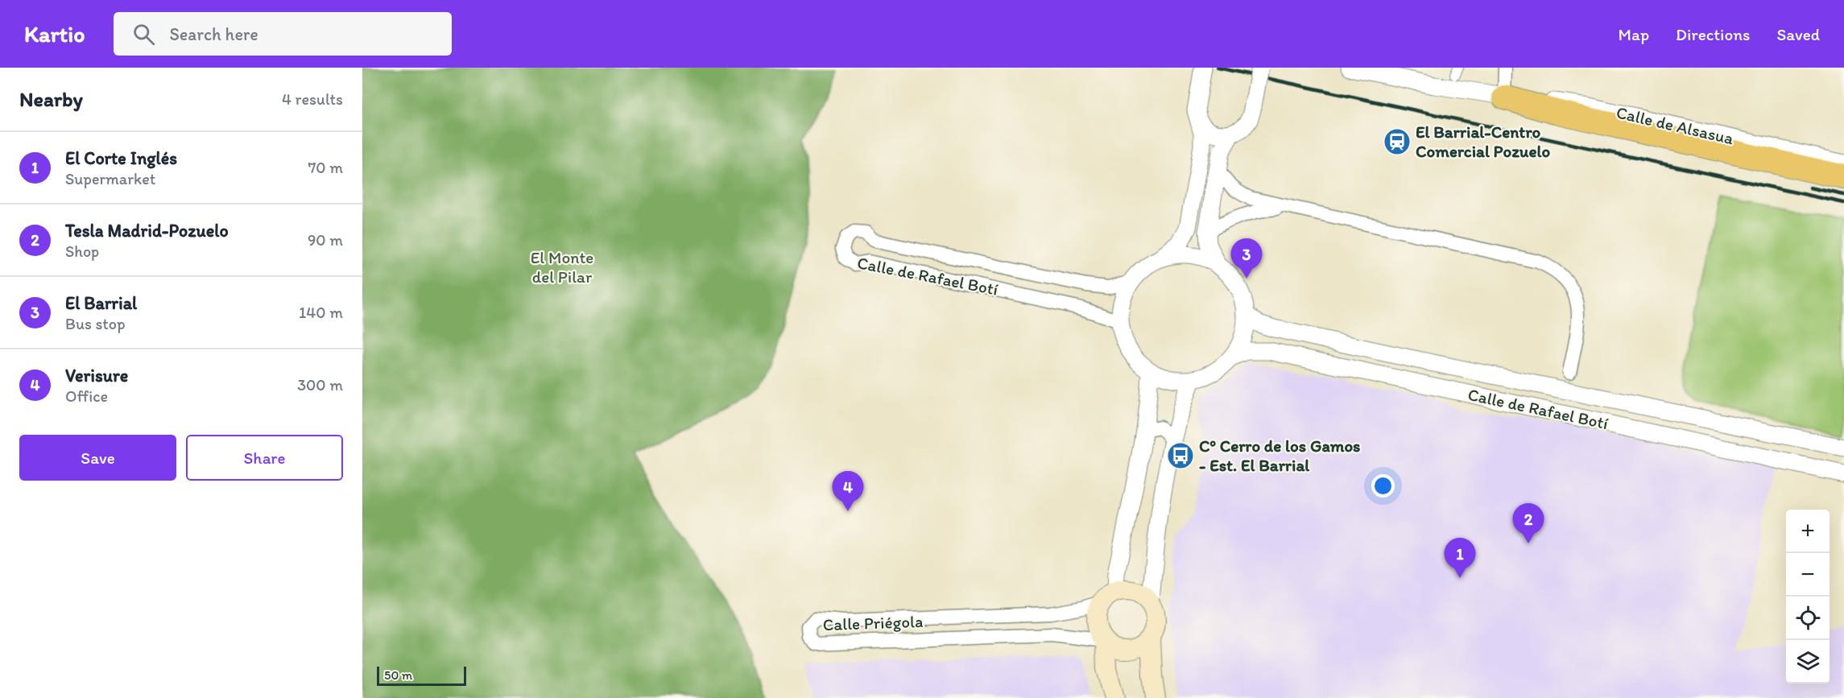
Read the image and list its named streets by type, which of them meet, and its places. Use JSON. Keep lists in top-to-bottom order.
{
  "streets": {
    "street": ["Calle de Alsasua", "Calle de Rafael Botí", "Calle Priégola"]
  },
  "parks": ["El Monte del Pilar"],
  "places": {
    "station": ["El Barrial-Centro Comercial Pozuelo"],
    "bus stop": ["Cº Cerro de los Gamos - Est. El Barrial"]
  },
  "scale_bar": "50 m",
  "page": {
    "header": "Kartio",
    "search": "Search here",
    "nav": ["Map", "Directions", "Saved"],
    "heading": ["Nearby", "4 results"],
    "list": [
      {
        "mark": "1",
        "name": "El Corte Inglés",
        "note": "Supermarket",
        "value": "70 m"
      },
      {
        "mark": "2",
        "name": "Tesla Madrid-Pozuelo",
        "note": "Shop",
        "value": "90 m"
      },
      {
        "mark": "3",
        "name": "El Barrial",
        "note": "Bus stop",
        "value": "140 m"
      },
      {
        "mark": "4",
        "name": "Verisure",
        "note": "Office",
        "value": "300 m"
      }
    ],
    "pins": [
      "3",
      "4",
      "2",
      "1"
    ],
    "buttons": ["Save", "Share"],
    "map_buttons": ["+", "−"],
    "scale": "50 m"
  }
}
